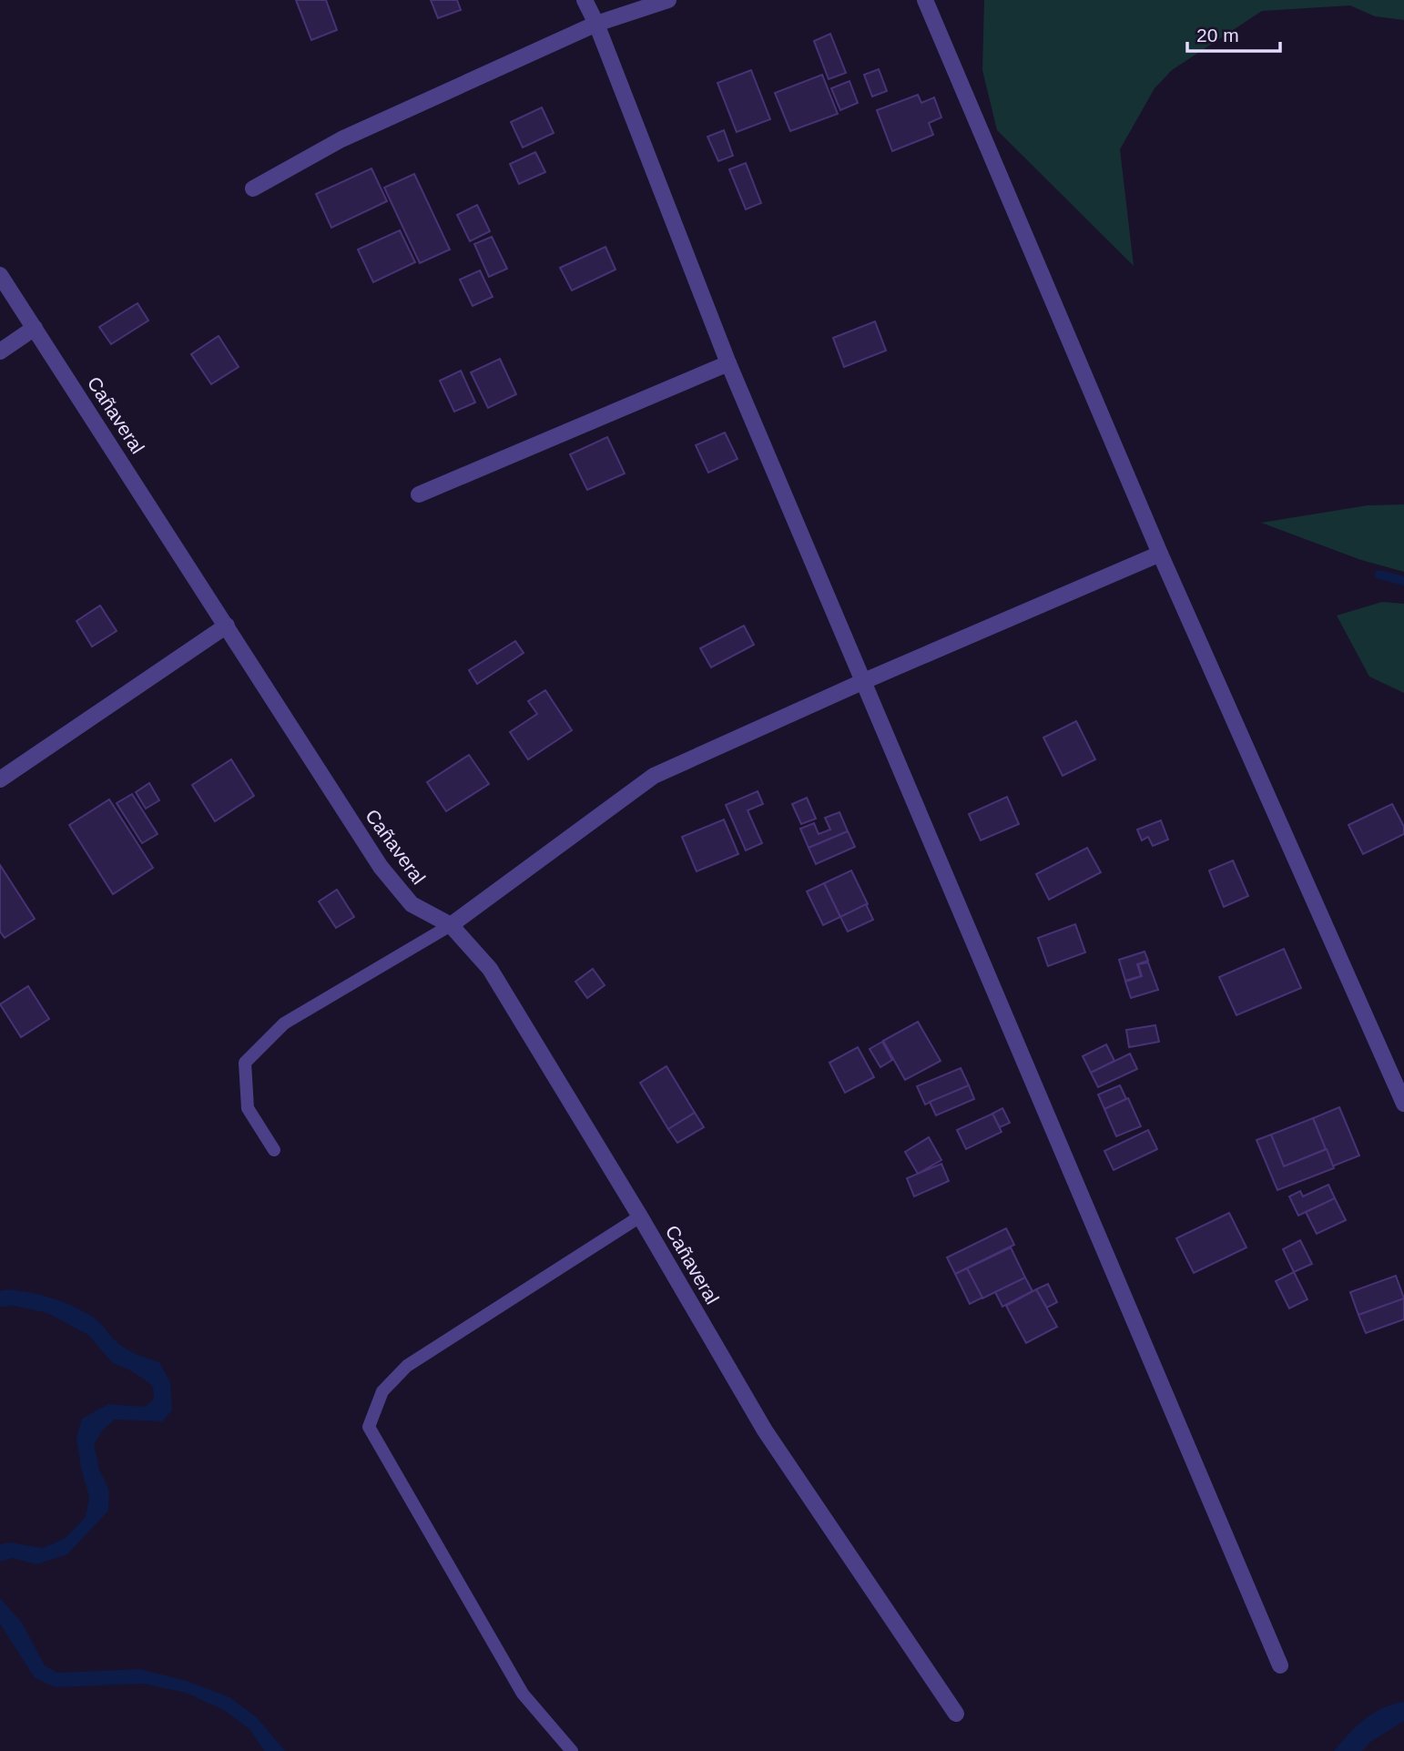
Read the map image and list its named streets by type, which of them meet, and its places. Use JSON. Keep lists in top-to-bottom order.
{
  "streets": {
    "street": ["Cañaveral"]
  },
  "scale_bar": "20 m"
}
